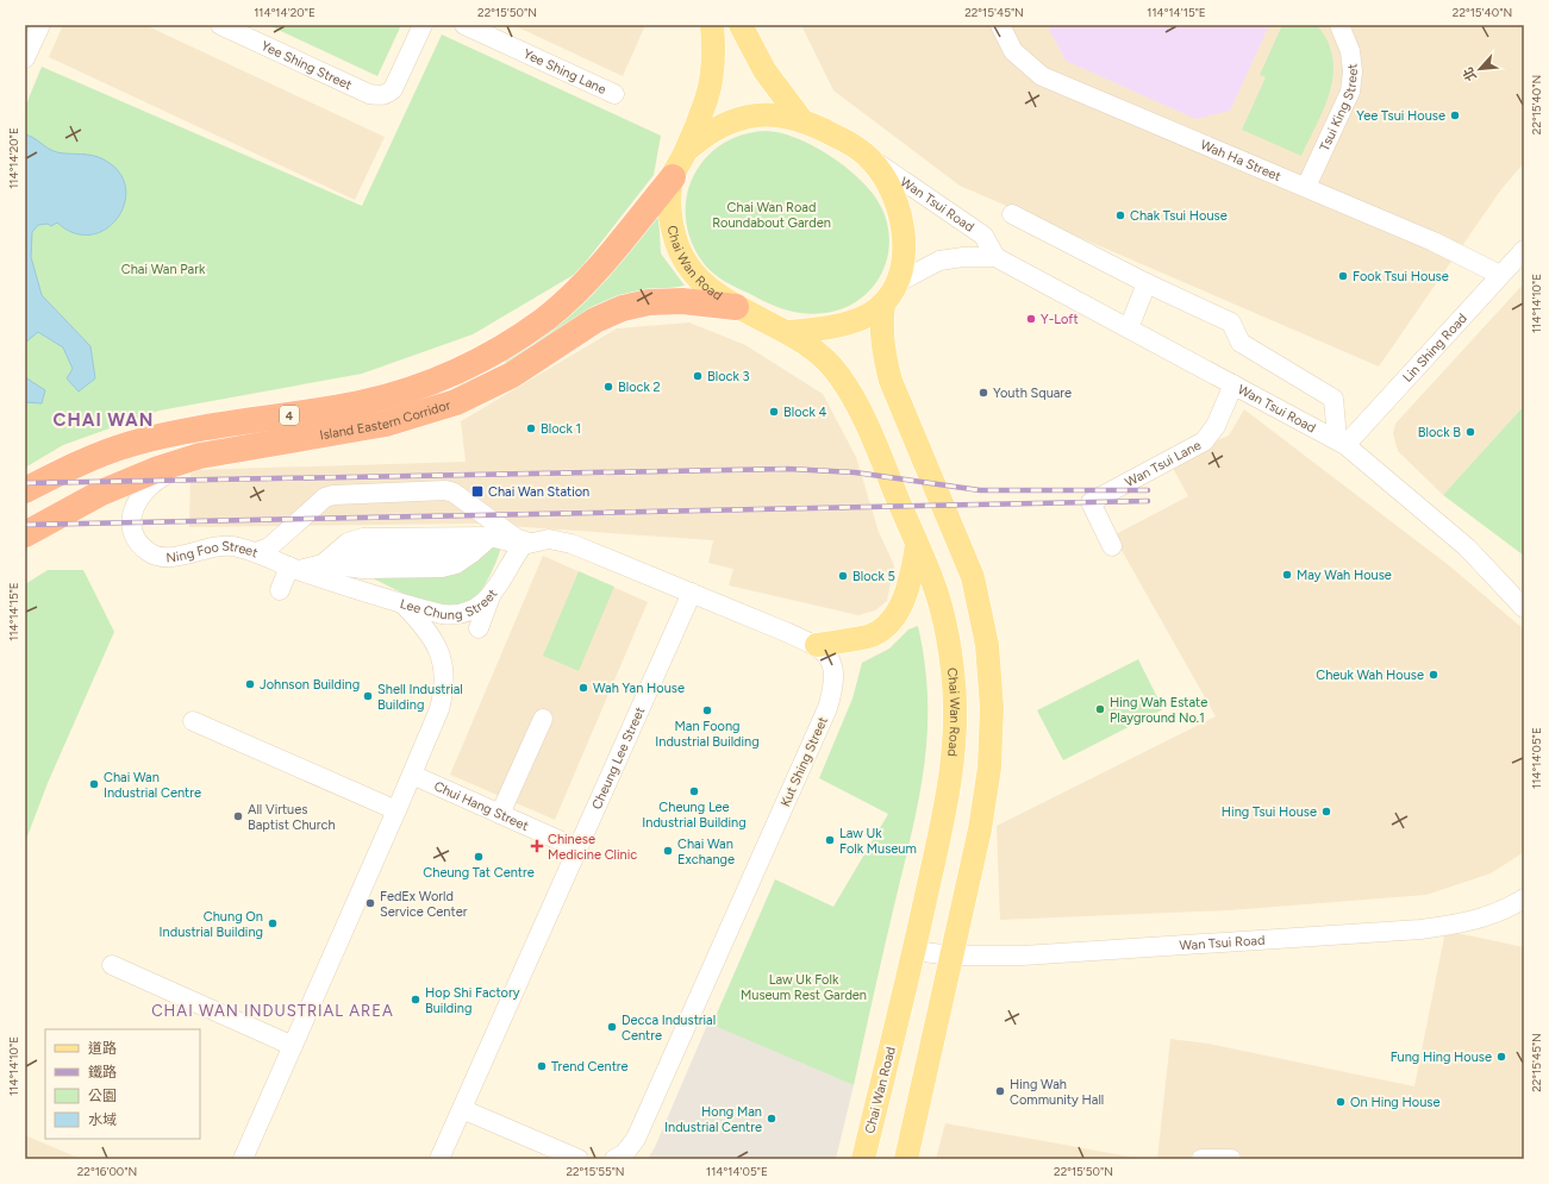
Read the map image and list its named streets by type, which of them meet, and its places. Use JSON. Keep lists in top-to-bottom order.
{
  "streets": {
    "highway": ["4", "Island Eastern Corridor"],
    "main road": ["Chai Wan Road"],
    "street": [
      "Yee Shing Street",
      "Yee Shing Lane",
      "Tsui King Street",
      "Wah Ha Street",
      "Wan Tsui Road",
      "Lin Shing Road",
      "Wan Tsui Lane",
      "Ning Foo Street",
      "Lee Chung Street",
      "Cheung Lee Street",
      "Kut Shing Street",
      "Chui Hang Street"
    ]
  },
  "crossings": [
    ["Tsui King Street", "Wah Ha Street"],
    ["Wah Ha Street", "Lin Shing Road"],
    ["Wan Tsui Road", "Chai Wan Road"],
    ["Wan Tsui Road", "Lin Shing Road"],
    ["Wan Tsui Road", "Wan Tsui Lane"],
    ["Chai Wan Road", "Island Eastern Corridor"],
    ["Island Eastern Corridor", "Ning Foo Street"],
    ["Ning Foo Street", "Lee Chung Street"],
    ["Lee Chung Street", "Kut Shing Street"],
    ["Lee Chung Street", "Chui Hang Street"],
    ["Cheung Lee Street", "Kut Shing Street"],
    ["Cheung Lee Street", "Chui Hang Street"]
  ],
  "districts": ["CHAI WAN", "CHAI WAN INDUSTRIAL AREA"],
  "parks": ["Chai Wan Road Roundabout Garden", "Chai Wan Park", "Law Uk Folk Museum Rest Garden"],
  "places": {
    "other": [
      "Yee Tsui House",
      "Chak Tsui House",
      "Fook Tsui House",
      "Y-Loft",
      "Block 3",
      "Block 2",
      "Youth Square",
      "Block 4",
      "Block 1",
      "Block B",
      "May Wah House",
      "Block 5",
      "Cheuk Wah House",
      "Johnson Building",
      "Wah Yan House",
      "Shell Industrial Building",
      "Hing Wah Estate Playground No.1",
      "Man Foong Industrial Building",
      "Chai Wan Industrial Centre",
      "Cheung Lee Industrial Building",
      "Hing Tsui House",
      "All Virtues Baptist Church",
      "Law Uk Folk Museum",
      "Chai Wan Exchange",
      "Cheung Tat Centre",
      "FedEx World Service Center",
      "Chung On Industrial Building",
      "Hop Shi Factory Building",
      "Decca Industrial Centre",
      "Fung Hing House",
      "Trend Centre",
      "Hing Wah Community Hall",
      "On Hing House",
      "Hong Man Industrial Centre"
    ],
    "transit": ["Chai Wan Station"],
    "health": ["Chinese Medicine Clinic"]
  },
  "legend": [
    "道路",
    "鐵路",
    "公園",
    "水域"
  ],
  "north": "bottom left",
  "coordinates": [
    "114°14'20\"E",
    "22°15'50\"N",
    "22°15'45\"N",
    "114°14'15\"E",
    "22°15'40\"N",
    "114°14'10\"E",
    "114°14'05\"E",
    "22°16'00\"N",
    "22°15'55\"N"
  ]
}
